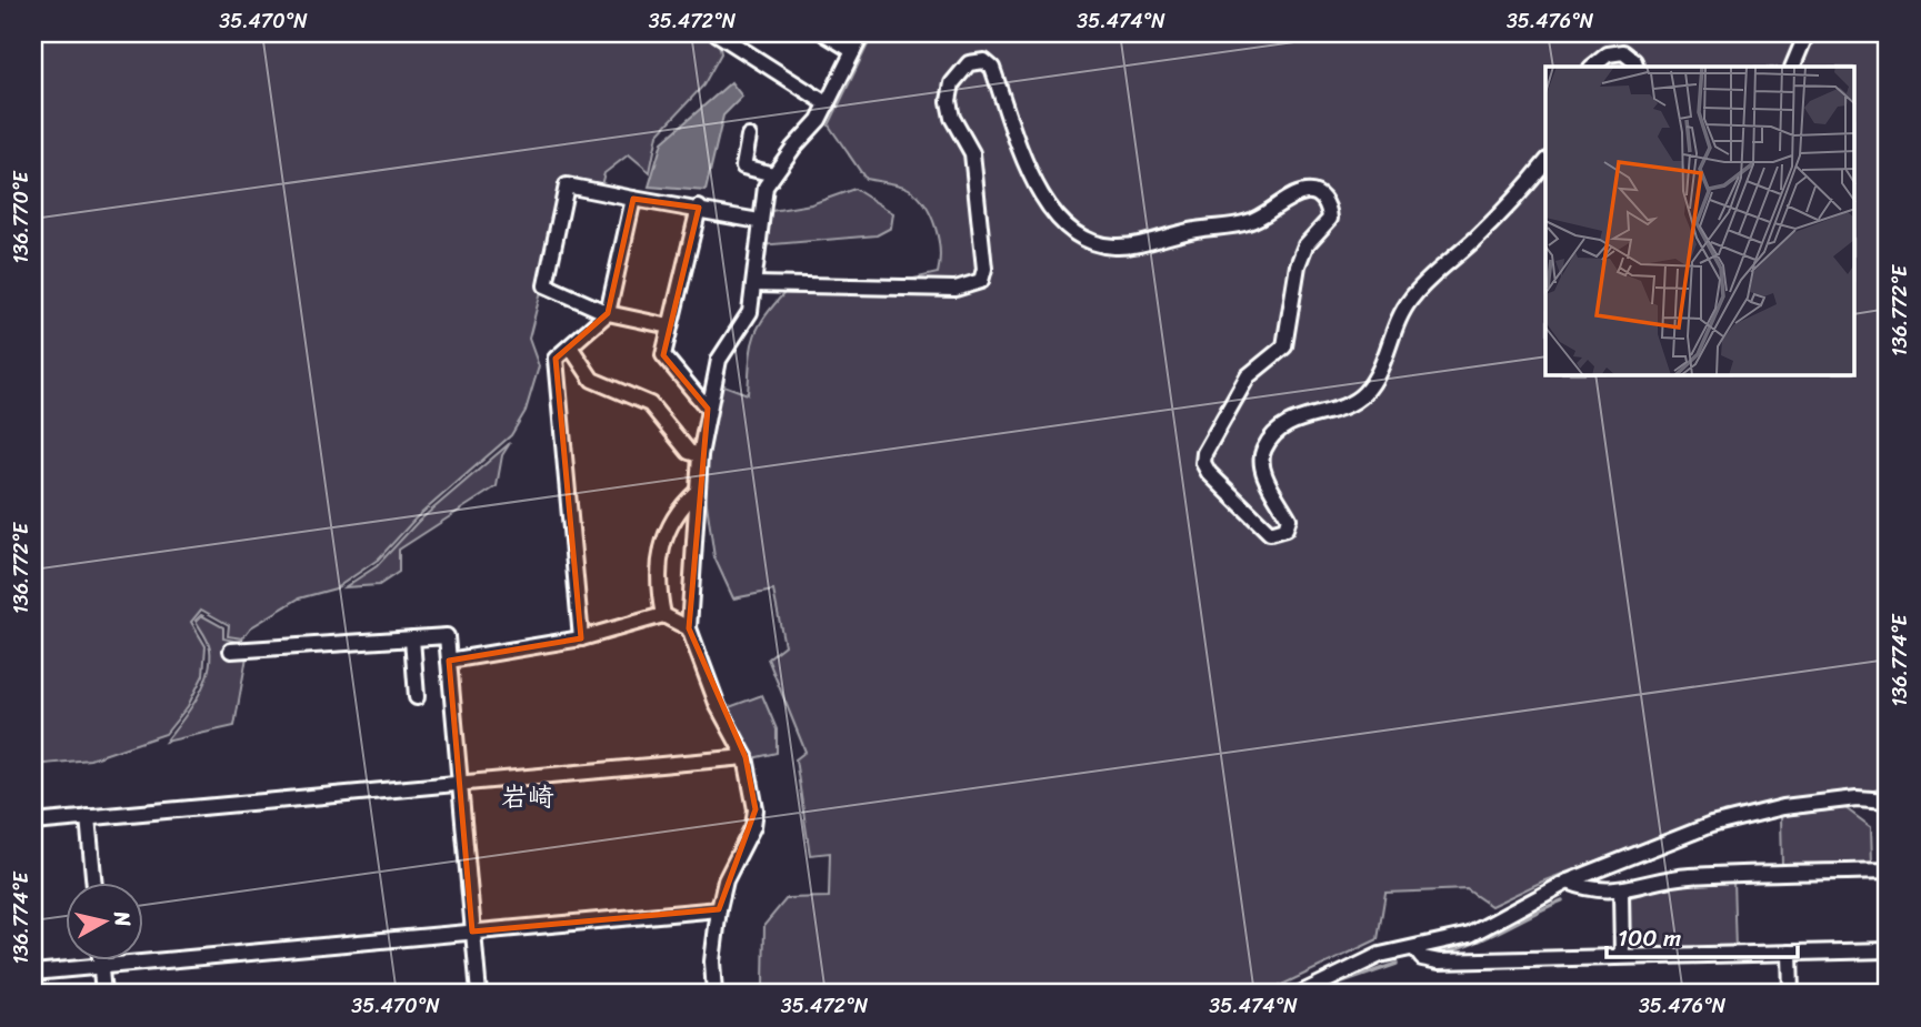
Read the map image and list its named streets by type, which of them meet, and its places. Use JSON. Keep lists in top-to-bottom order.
{
  "districts": ["岩崎"],
  "scale_bar": "100 m",
  "north": "right",
  "coordinates": [
    "35.470°N",
    "35.472°N",
    "35.474°N",
    "35.476°N",
    "136.770°E",
    "136.772°E",
    "136.774°E"
  ]
}
